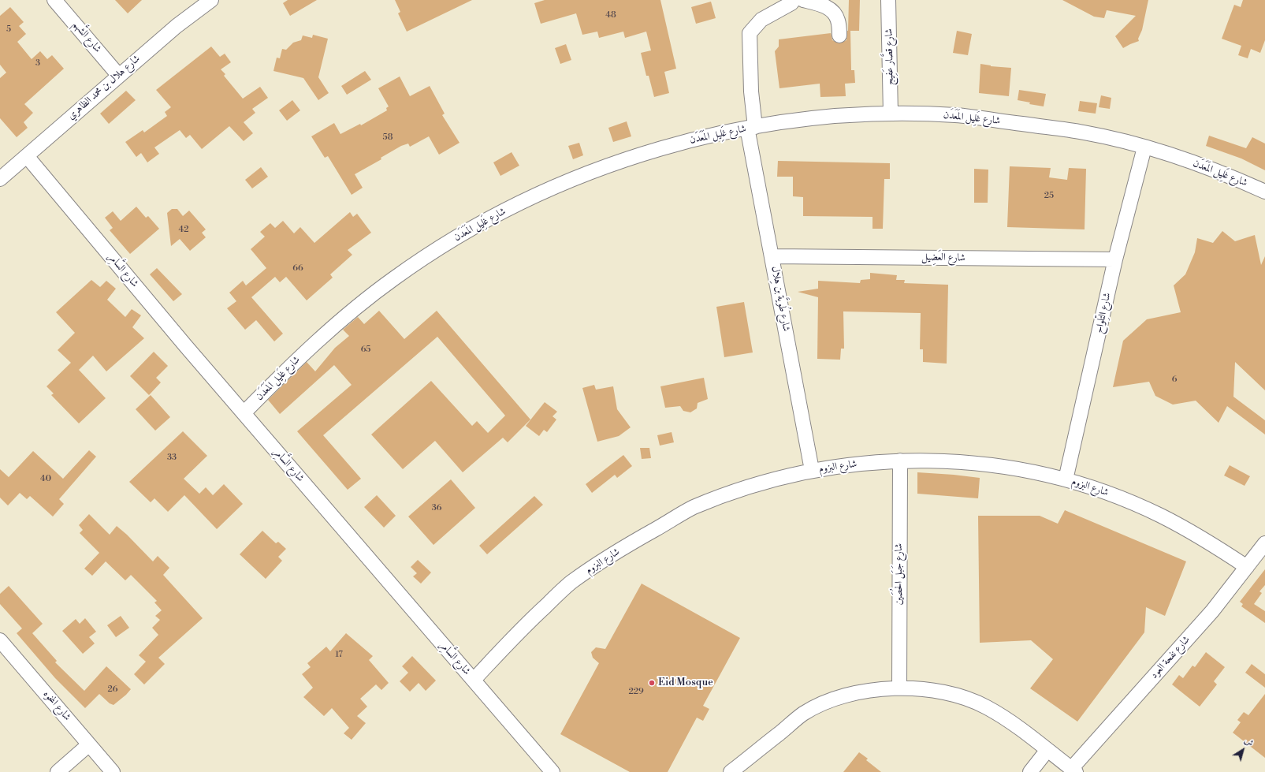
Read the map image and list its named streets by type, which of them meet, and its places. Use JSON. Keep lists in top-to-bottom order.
{
  "streets": {
    "street": [
      "شارع الشَّهم",
      "شارع قصَّار عَفِيج",
      "شارع هلال بن محمد الظاهري",
      "شارع غَلِيل المَعَدَن",
      "شارع العَضِيل",
      "شارع السَّامِر",
      "شارع طُويَّة بن هِلال",
      "شارع التِّلواح",
      "شارع البزوم",
      "شارع جَبَل الحُصَين",
      "شارع نفحة العود",
      "شارع المخوه"
    ]
  },
  "crossings": [
    ["شارع الشَّهم", "شارع هلال بن محمد الظاهري"],
    ["شارع قصَّار عَفِيج", "شارع غَلِيل المَعَدَن"],
    ["شارع هلال بن محمد الظاهري", "شارع السَّامِر"],
    ["شارع غَلِيل المَعَدَن", "شارع السَّامِر"],
    ["شارع غَلِيل المَعَدَن", "شارع طُويَّة بن هِلال"],
    ["شارع غَلِيل المَعَدَن", "شارع التِّلواح"],
    ["شارع العَضِيل", "شارع طُويَّة بن هِلال"],
    ["شارع العَضِيل", "شارع التِّلواح"],
    ["شارع السَّامِر", "شارع البزوم"],
    ["شارع طُويَّة بن هِلال", "شارع البزوم"],
    ["شارع التِّلواح", "شارع البزوم"],
    ["شارع البزوم", "شارع جَبَل الحُصَين"],
    ["شارع البزوم", "شارع نفحة العود"]
  ],
  "places": ["Eid Mosque"],
  "house_numbers": [
    "48",
    "5",
    "3",
    "58",
    "25",
    "42",
    "66",
    "65",
    "6",
    "33",
    "40",
    "36",
    "17",
    "26",
    "229"
  ],
  "north": "top right"
}
